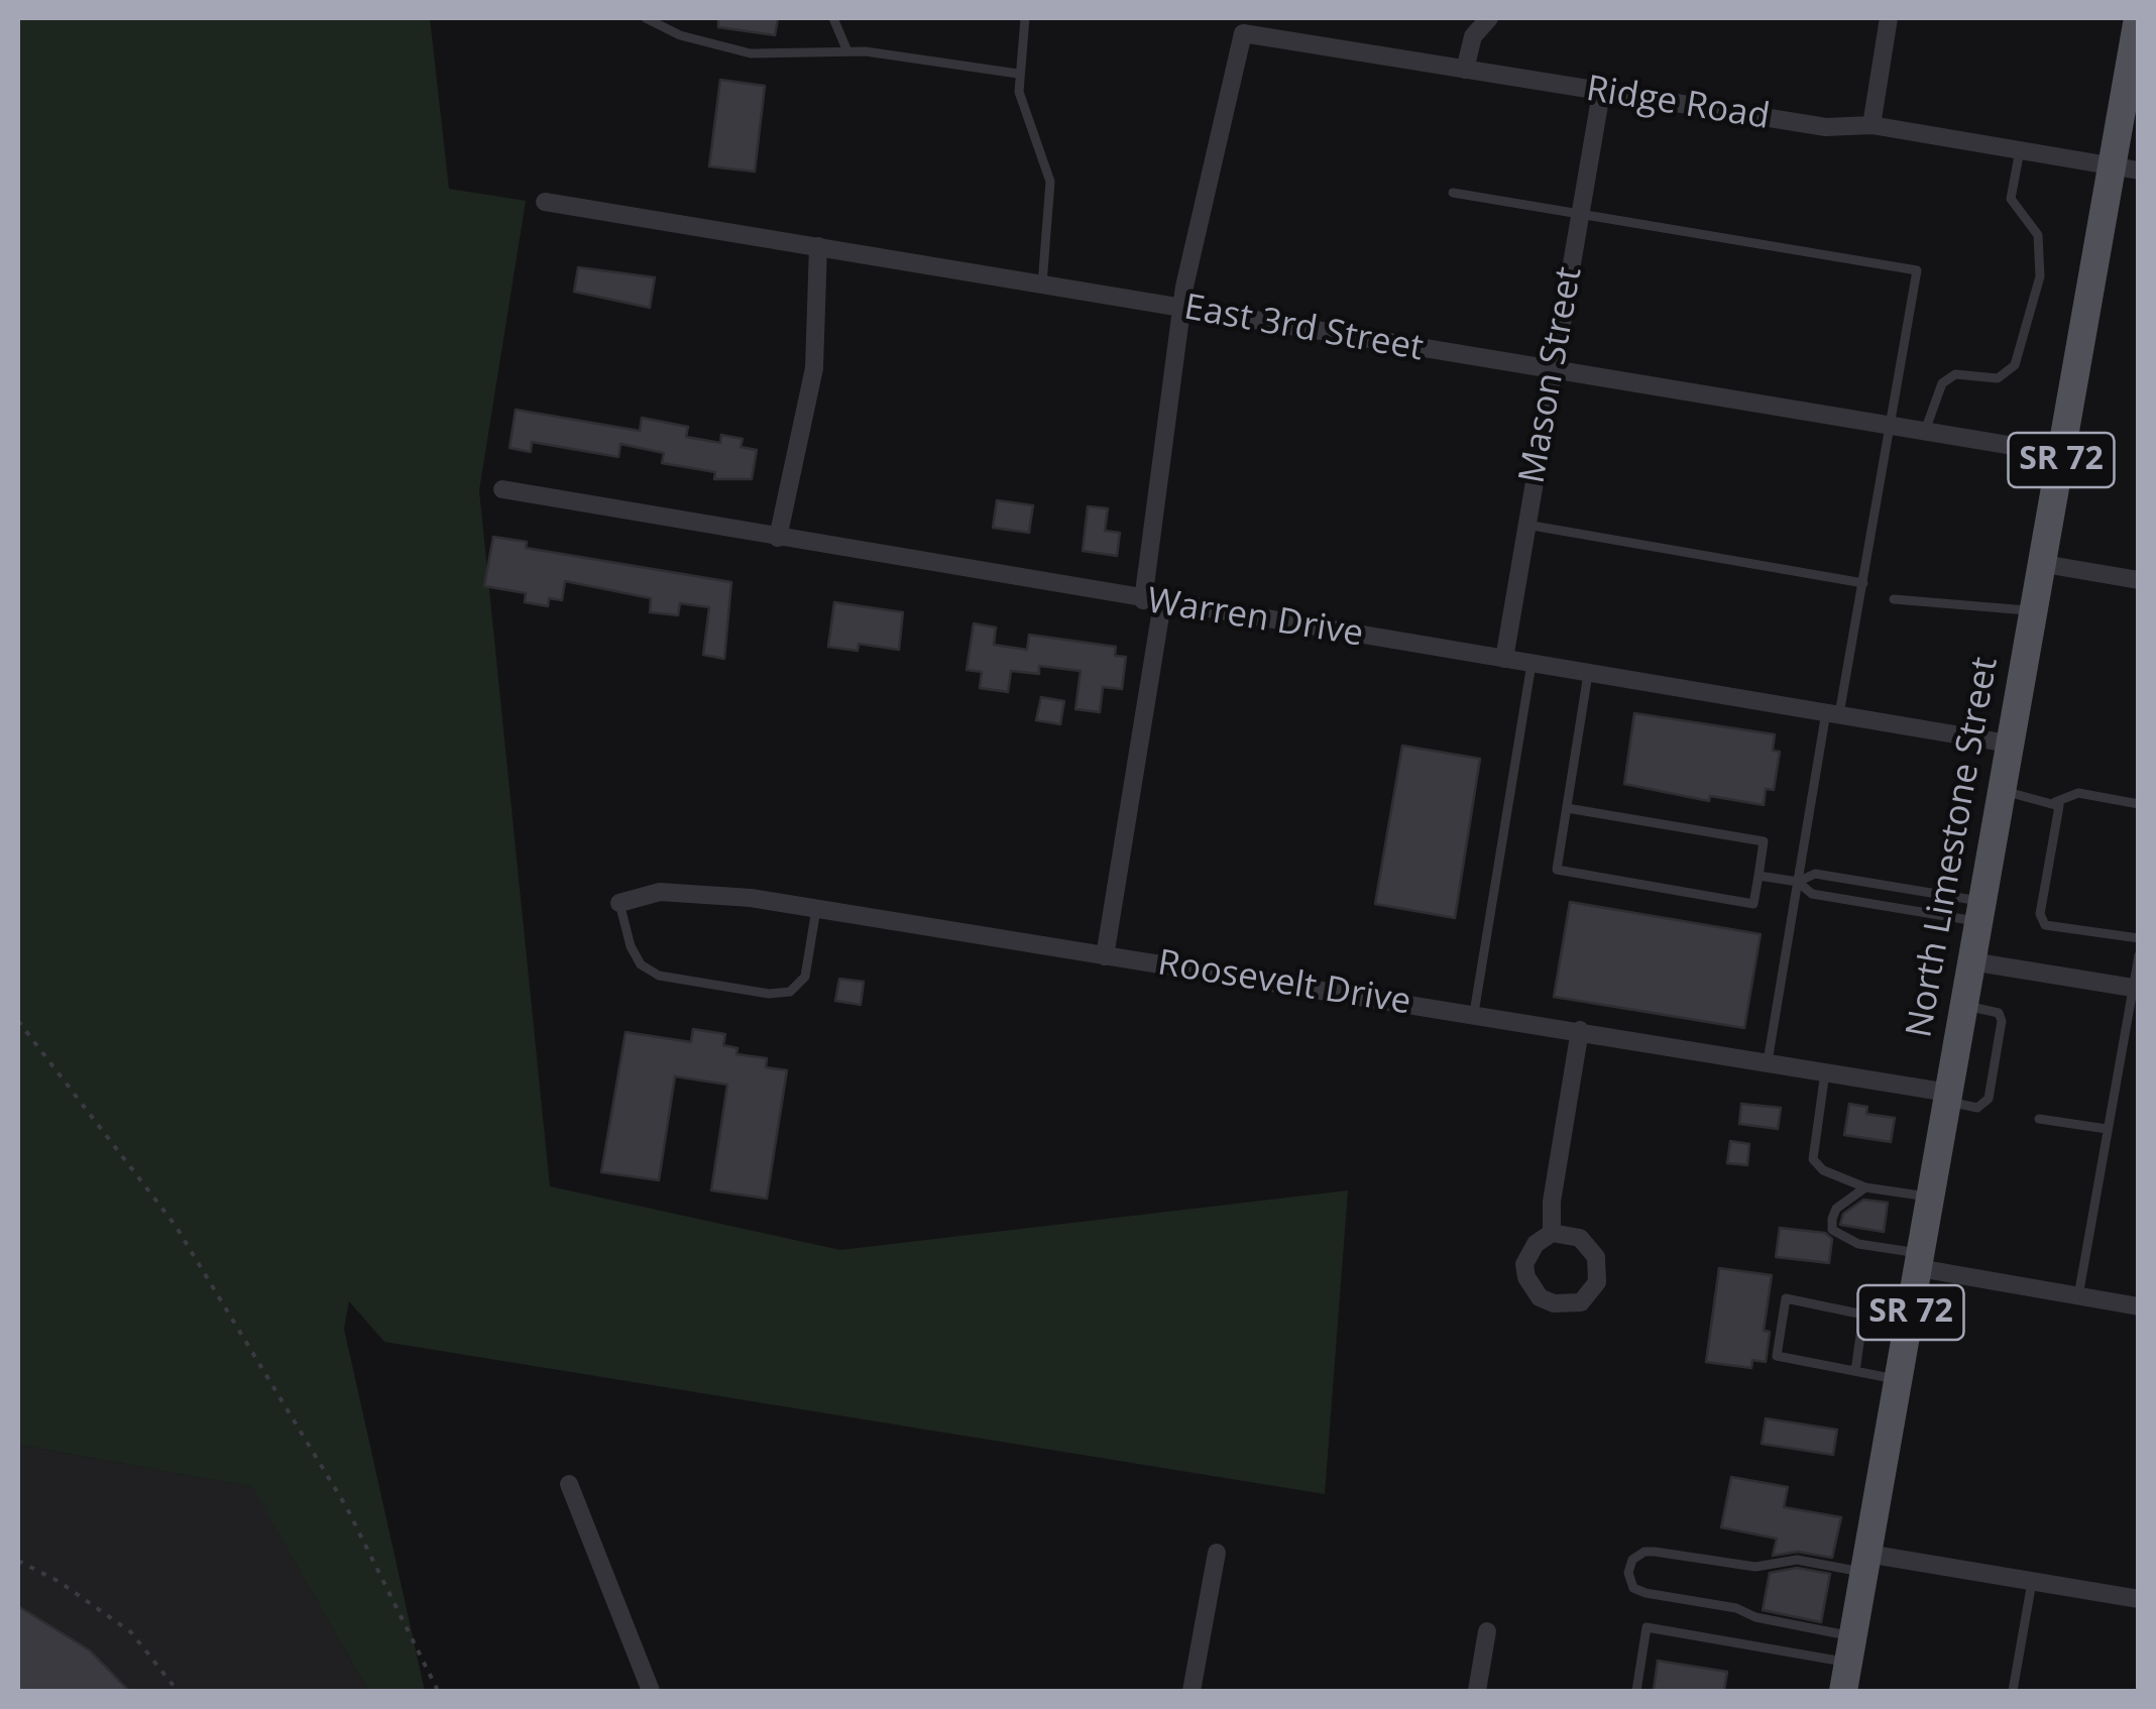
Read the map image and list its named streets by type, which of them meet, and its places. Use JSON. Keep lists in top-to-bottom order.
{
  "streets": {
    "main road": ["SR 72", "North Limestone Street"],
    "street": [
      "Ridge Road",
      "East 3rd Street",
      "Mason Street",
      "Warren Drive",
      "Roosevelt Drive"
    ]
  },
  "crossings": [
    ["Ridge Road", "East 3rd Street"],
    ["Ridge Road", "Mason Street"],
    ["Ridge Road", "North Limestone Street"],
    ["East 3rd Street", "Mason Street"],
    ["East 3rd Street", "North Limestone Street"],
    ["Mason Street", "Warren Drive"],
    ["Warren Drive", "North Limestone Street"],
    ["North Limestone Street", "Roosevelt Drive"]
  ]
}
